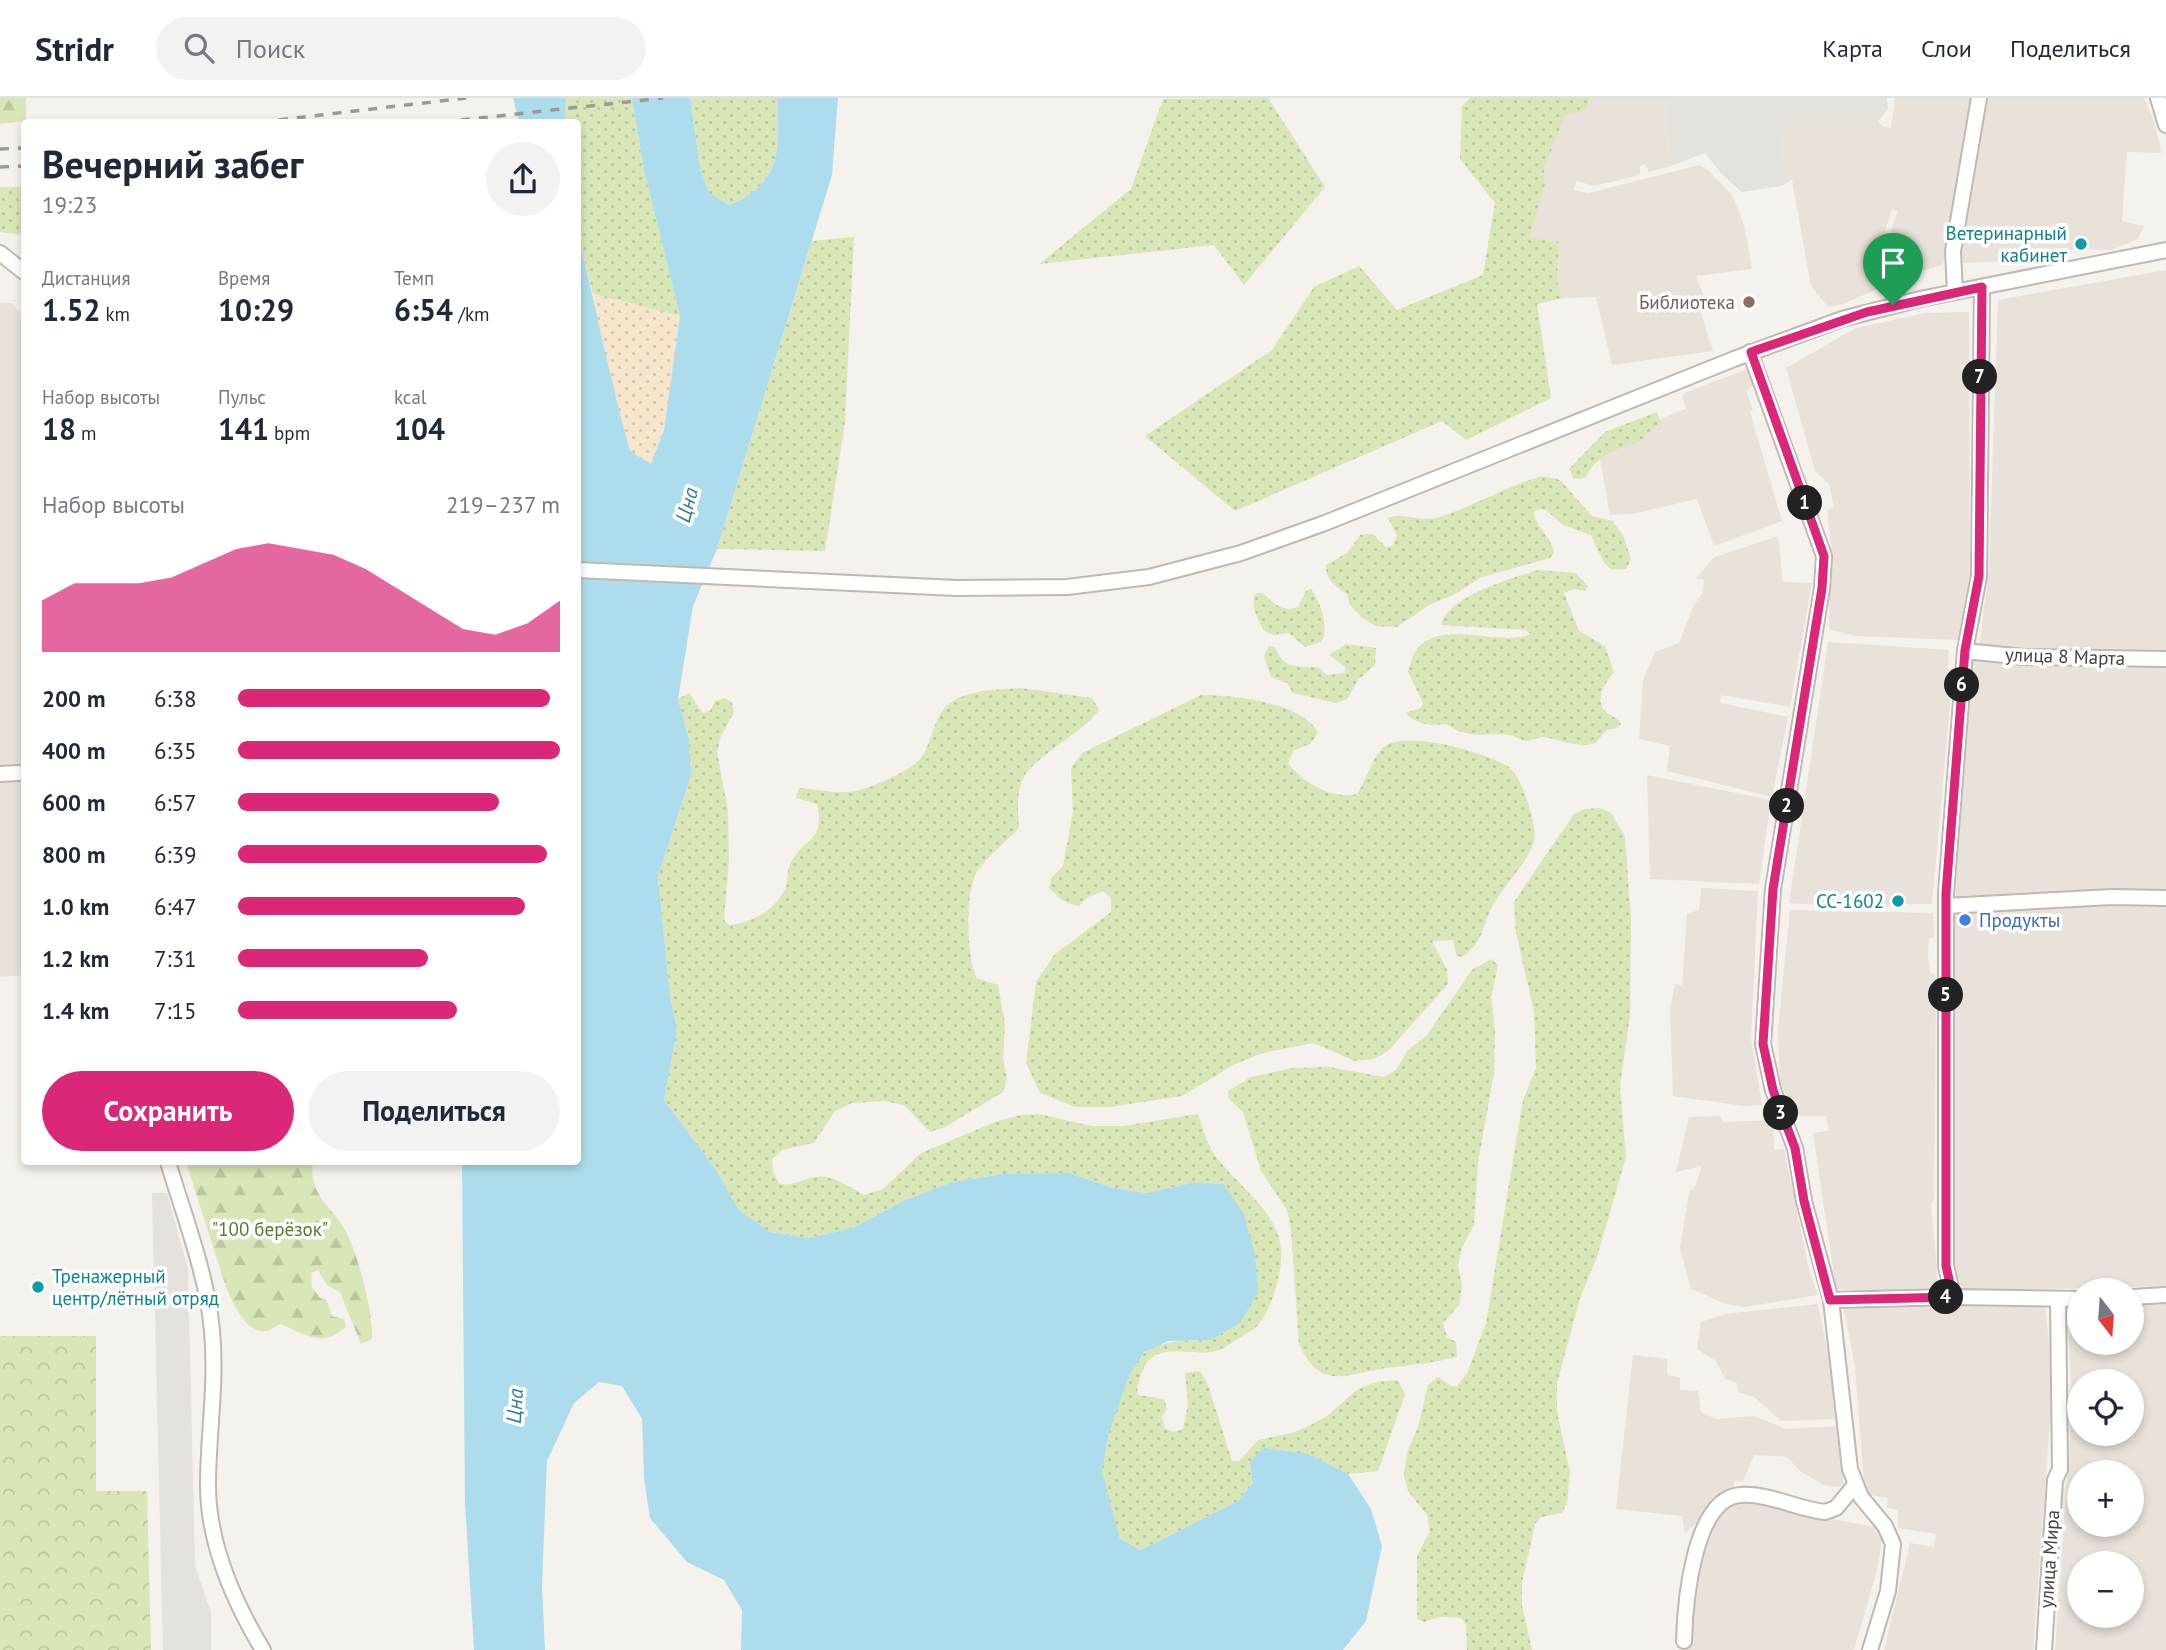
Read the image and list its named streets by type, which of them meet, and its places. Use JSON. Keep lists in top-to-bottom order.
{
  "streets": {
    "street": ["улица 8 Марта", "улица Мира"]
  },
  "water": ["Цна"],
  "parks": ["\"100 берёзок\""],
  "places": [
    "Ветеринарный кабинет",
    "Библиотека",
    "СС-1602",
    "Продукты",
    "Тренажерный центр/лётный отряд"
  ],
  "north": "bottom",
  "page": {
    "header": "Stridr",
    "search": "Поиск",
    "nav": ["Карта", "Слои", "Поделиться"],
    "heading": ["Вечерний забег", "19:23"],
    "stats": [
      ["Дистанция", "1.52 km"],
      ["Время", "10:29"],
      ["Темп", "6:54 /km"],
      ["Набор высоты", "18 m"],
      ["Пульс", "141 bpm"],
      ["kcal", "104"]
    ],
    "pins": [
      "7",
      "1",
      "6",
      "2",
      "5",
      "3",
      "4"
    ],
    "chart": ["Набор высоты", "219–237 m"],
    "list": [
      {
        "name": "200 m",
        "note": "6:38"
      },
      {
        "name": "400 m",
        "note": "6:35"
      },
      {
        "name": "600 m",
        "note": "6:57"
      },
      {
        "name": "800 m",
        "note": "6:39"
      },
      {
        "name": "1.0 km",
        "note": "6:47"
      },
      {
        "name": "1.2 km",
        "note": "7:31"
      },
      {
        "name": "1.4 km",
        "note": "7:15"
      }
    ],
    "buttons": ["Сохранить", "Поделиться"],
    "map_buttons": ["+", "−"]
  }
}
